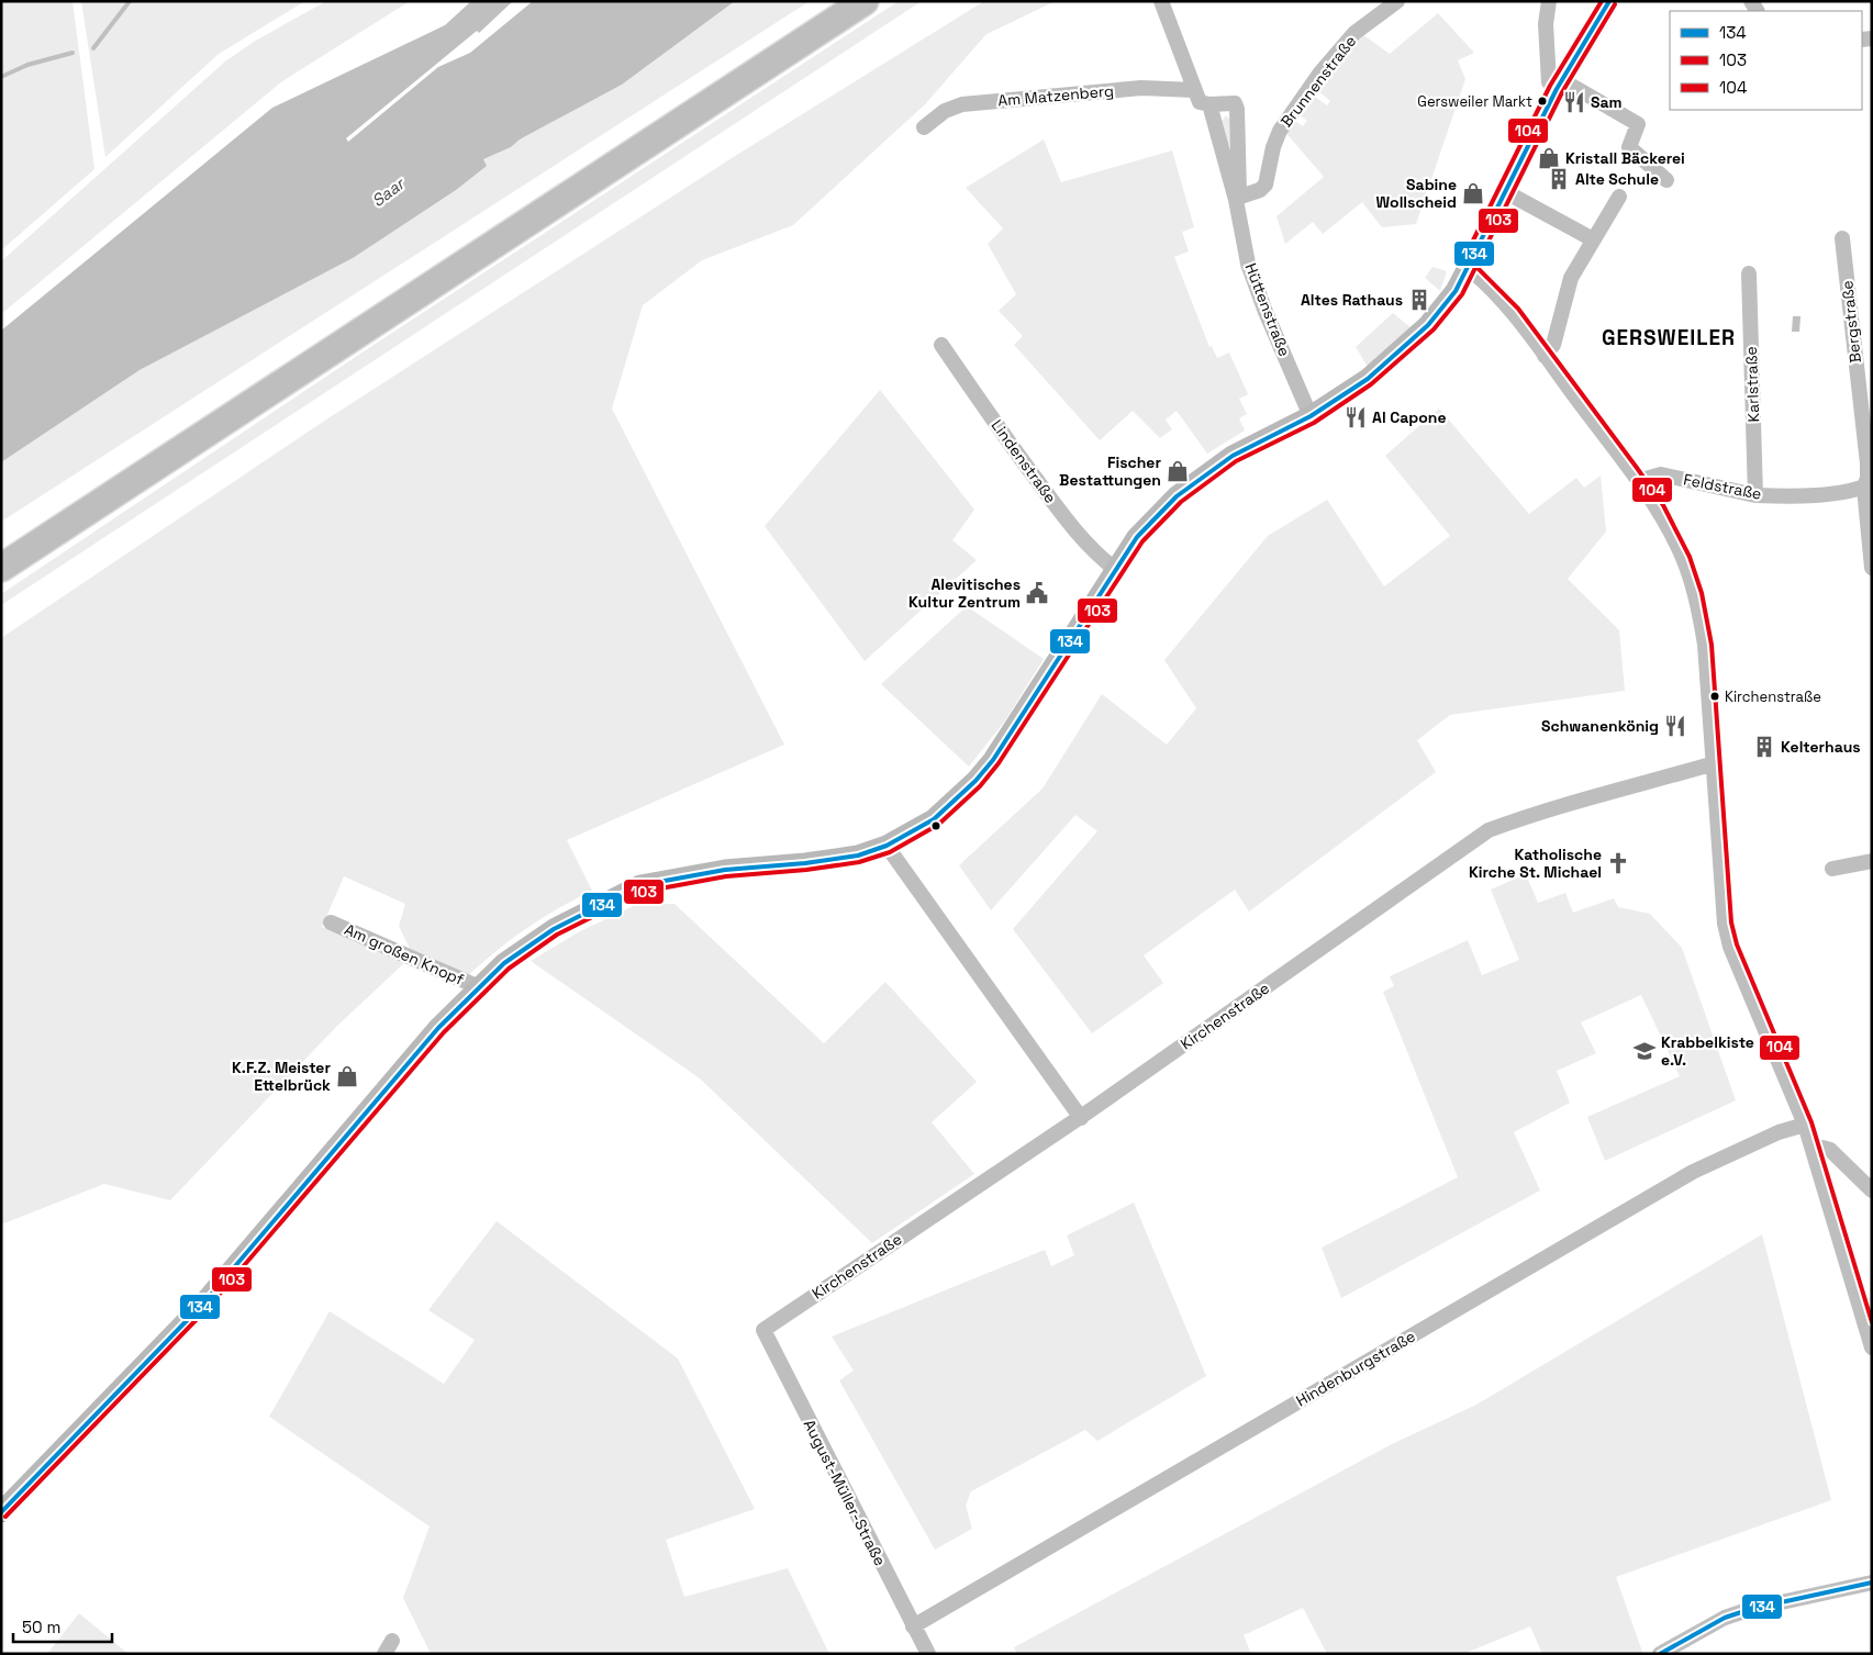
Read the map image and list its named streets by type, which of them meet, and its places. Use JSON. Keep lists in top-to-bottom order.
{
  "streets": {
    "street": [
      "Brunnenstraße",
      "Am Matzenberg",
      "Hüttenstraße",
      "Bergstraße",
      "Karlstraße",
      "Lindenstraße",
      "Feldstraße",
      "Am großen Knopf",
      "Kirchenstraße",
      "Hindenburgstraße",
      "August-Müller-Straße"
    ]
  },
  "crossings": [
    ["Brunnenstraße", "Hüttenstraße"],
    ["Bergstraße", "Feldstraße"],
    ["Karlstraße", "Feldstraße"],
    ["Kirchenstraße", "August-Müller-Straße"],
    ["Hindenburgstraße", "August-Müller-Straße"]
  ],
  "districts": ["GERSWEILER"],
  "water": ["Saar"],
  "places": {
    "other": ["Gersweiler Markt", "Kirchenstraße"],
    "restaurant": ["Sam", "Al Capone", "Schwanenkönig"],
    "shop": [
      "Kristall Bäckerei",
      "Sabine Wollscheid",
      "Fischer Bestattungen",
      "K.F.Z. Meister Ettelbrück"
    ],
    "building": ["Alte Schule", "Altes Rathaus", "Kelterhaus"],
    "public building": ["Alevitisches Kultur Zentrum"],
    "church": ["Katholische Kirche St. Michael"],
    "school or university": ["Krabbelkiste e.V."]
  },
  "lines": ["transit line 134", "transit line 104", "transit line 103"],
  "legend": ["134", "103", "104"],
  "scale_bar": "50 m"
}
